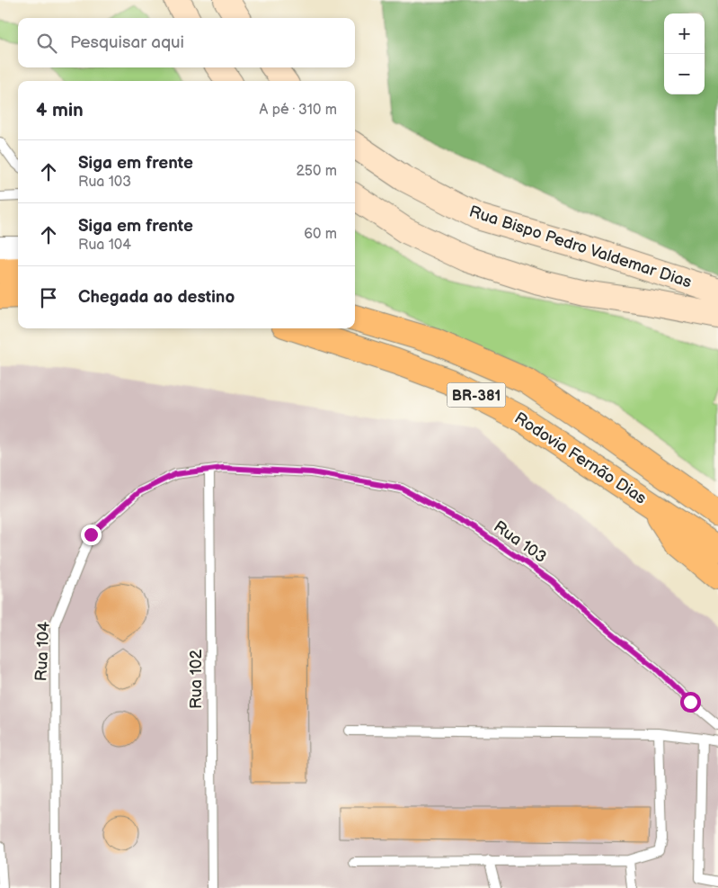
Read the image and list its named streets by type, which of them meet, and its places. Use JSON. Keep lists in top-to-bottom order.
{
  "streets": {
    "highway": ["BR-381", "Rodovia Fernão Dias"],
    "main road": ["Rua Bispo Pedro Valdemar Dias"],
    "lane": ["Rua 103", "Rua 104", "Rua 102"]
  },
  "crossings": [
    ["BR-381", "Rodovia Fernão Dias"],
    ["Rua 103", "Rua 104"],
    ["Rua 103", "Rua 102"],
    ["Rua 104", "Rua 102"]
  ],
  "page": {
    "map_buttons": ["+", "−"],
    "search": "Pesquisar aqui",
    "heading": ["4 min", "A pé · 310 m"],
    "list": [
      ["Siga em frente", "Rua 103", "250 m"],
      ["Siga em frente", "Rua 104", "60 m"],
      "Chegada ao destino"
    ]
  }
}
